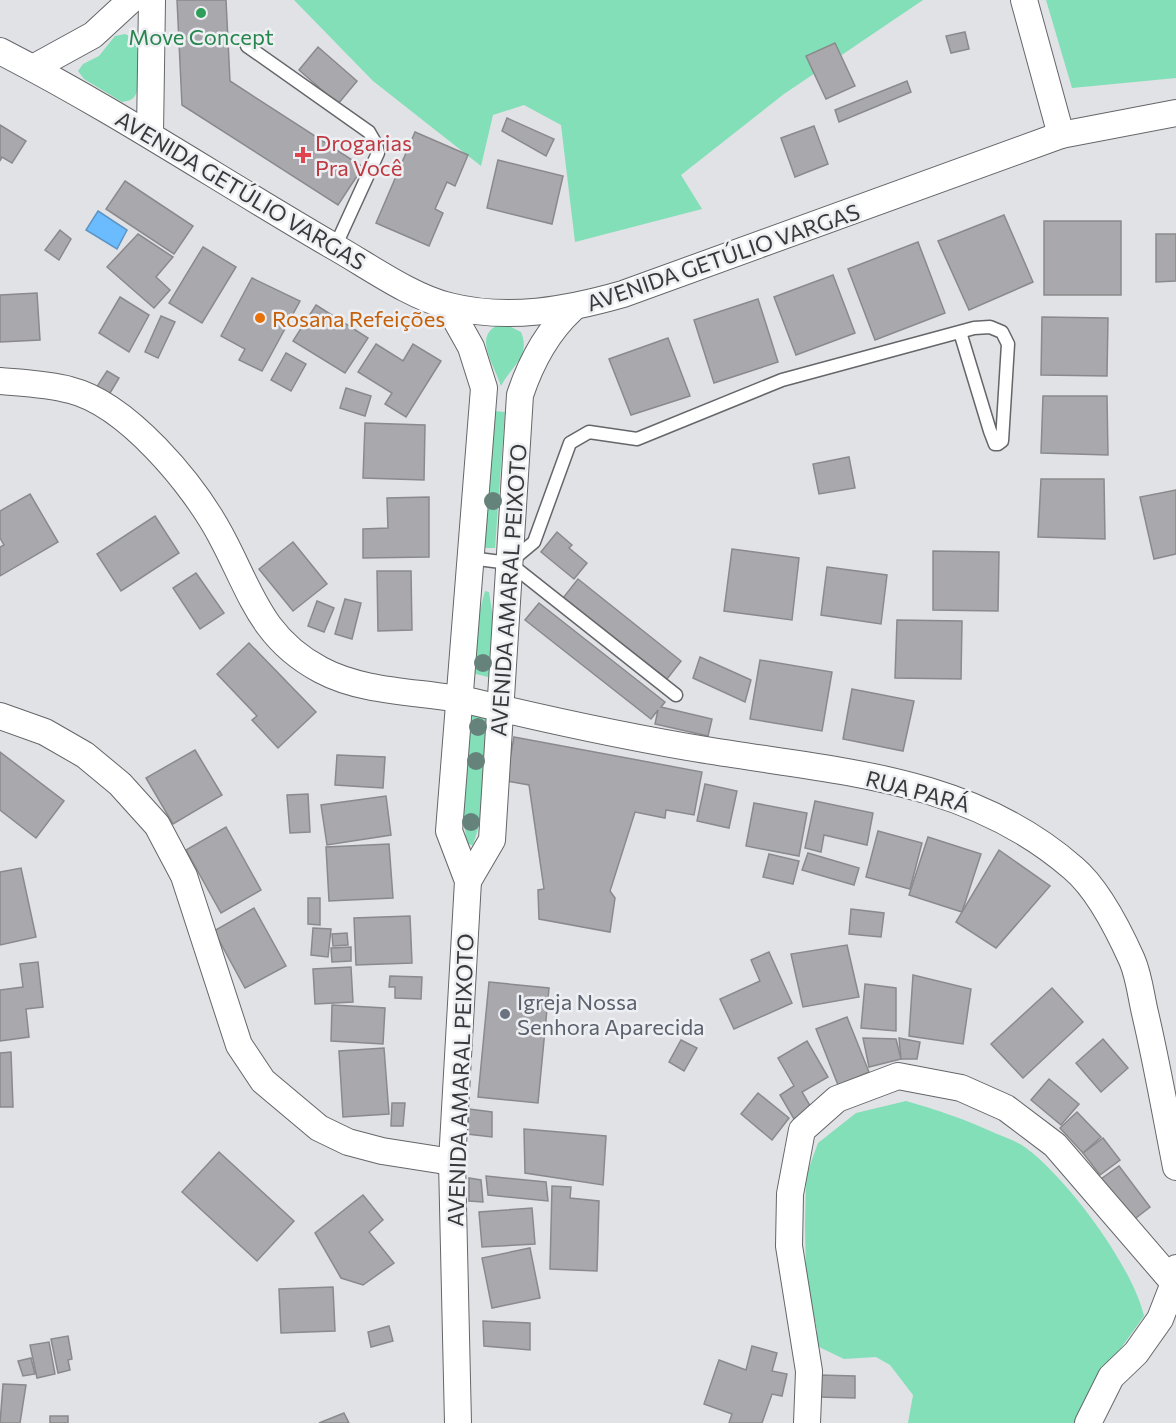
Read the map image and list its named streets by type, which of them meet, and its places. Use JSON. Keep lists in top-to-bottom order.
{
  "streets": {
    "street": ["AVENIDA GETÚLIO VARGAS", "AVENIDA AMARAL PEIXOTO", "RUA PARÁ"]
  },
  "crossings": [
    ["AVENIDA GETÚLIO VARGAS", "AVENIDA AMARAL PEIXOTO"],
    ["AVENIDA AMARAL PEIXOTO", "RUA PARÁ"]
  ],
  "places": {
    "other": ["Move Concept", "Rosana Refeições", "Igreja Nossa Senhora Aparecida"],
    "health": ["Drogarias Pra Você"]
  }
}
